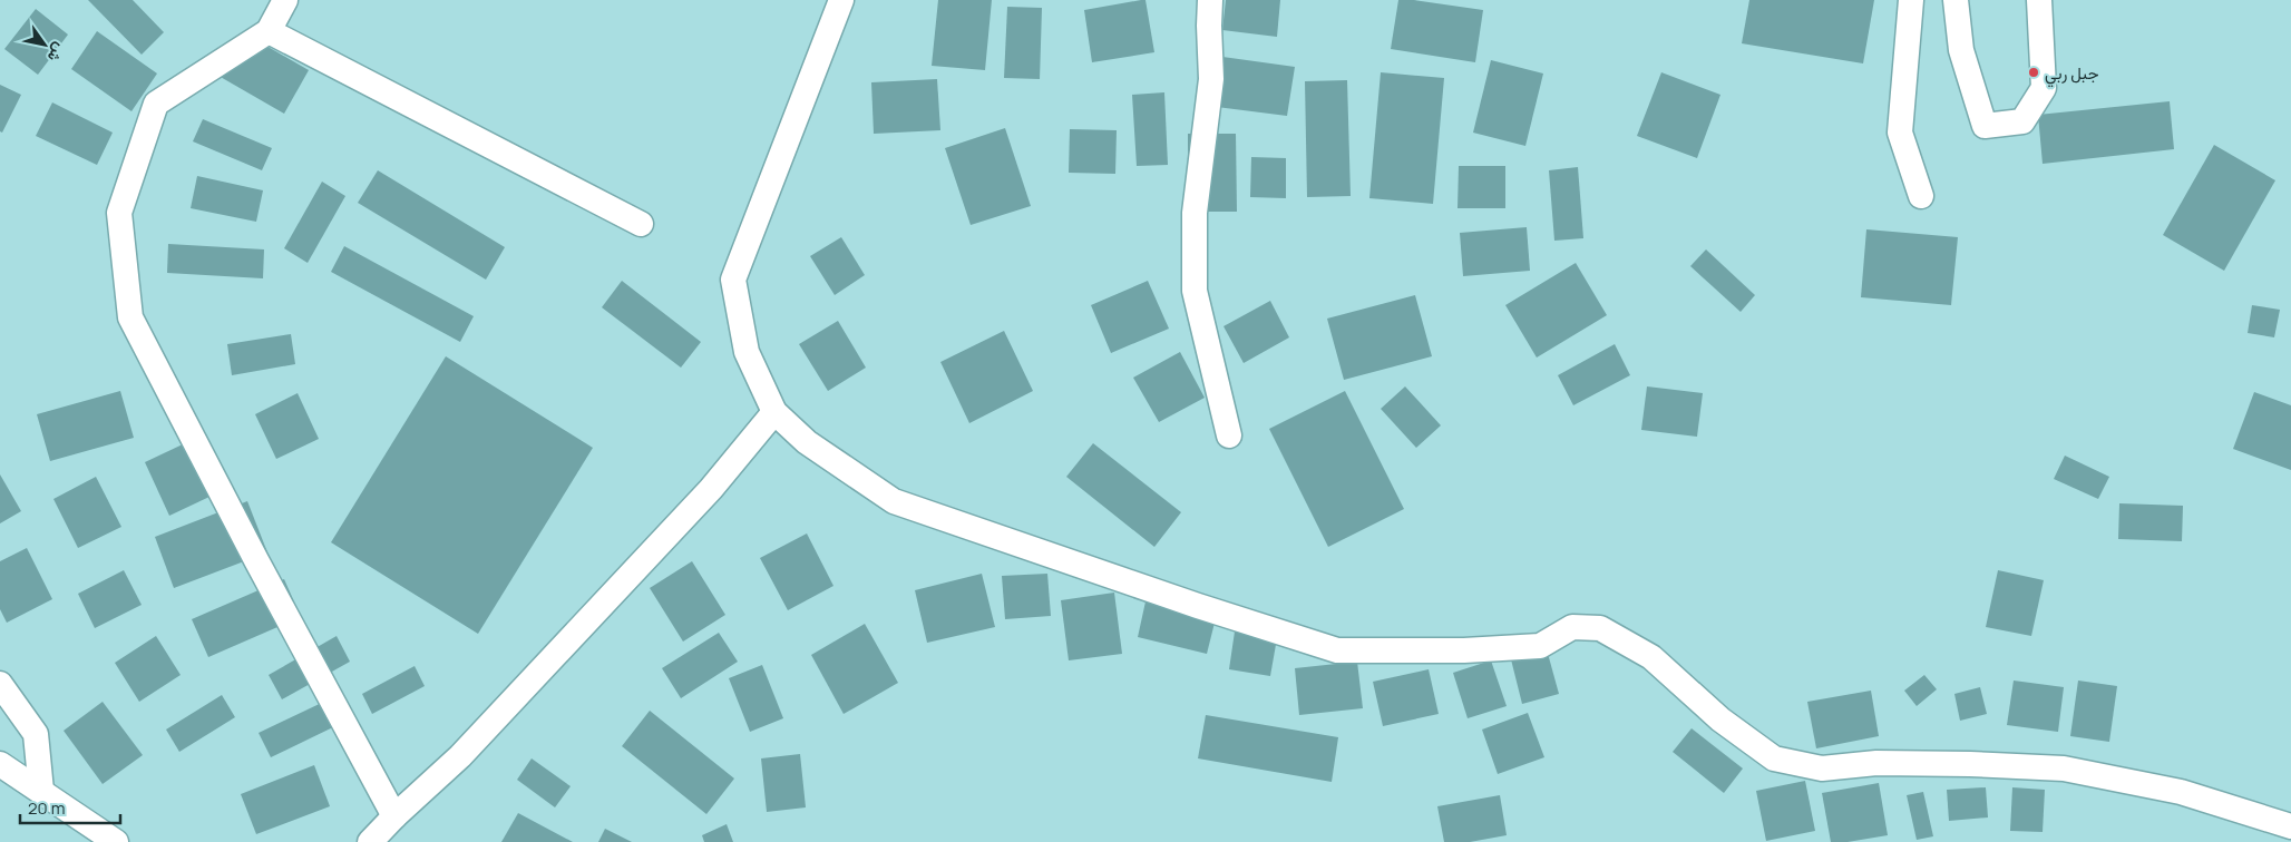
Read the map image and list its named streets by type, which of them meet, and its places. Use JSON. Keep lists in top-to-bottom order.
{
  "places": ["جبل ربي"],
  "scale_bar": "20 m",
  "north": "bottom right"
}
